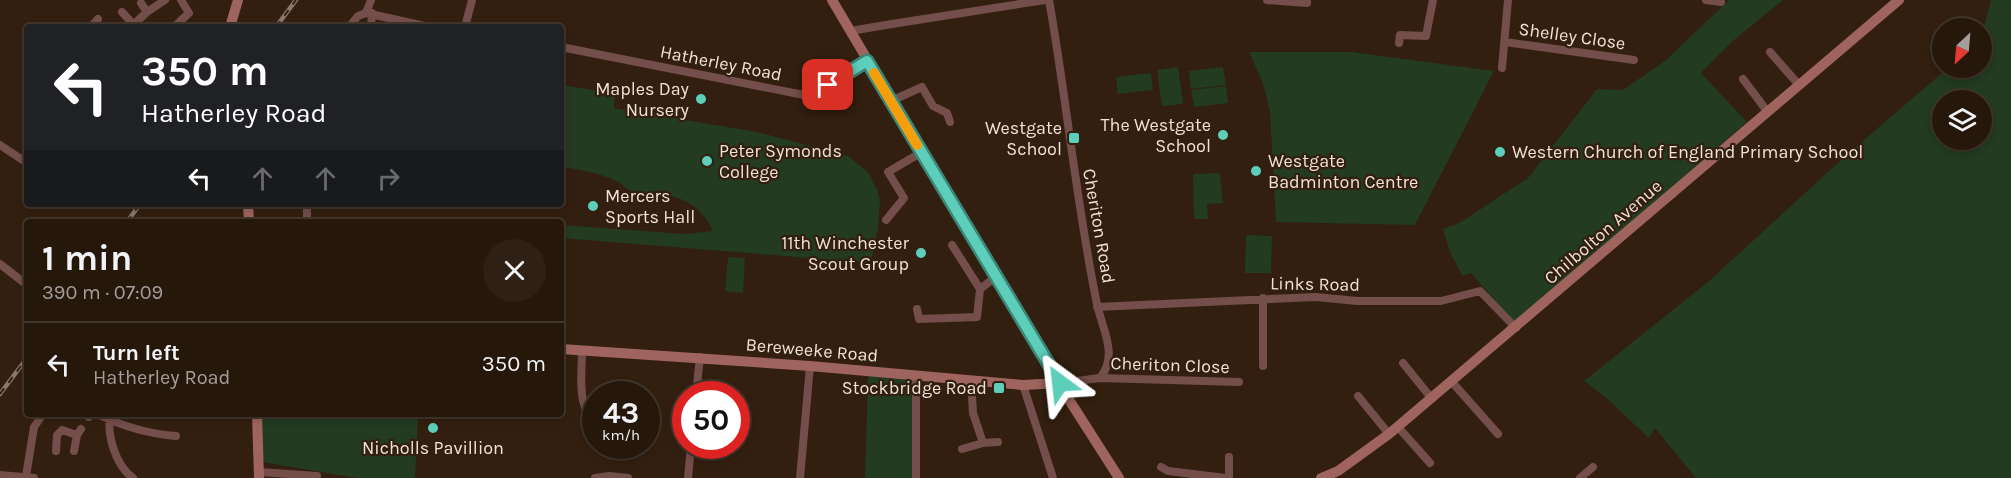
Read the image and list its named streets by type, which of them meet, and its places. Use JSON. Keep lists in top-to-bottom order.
{
  "streets": {
    "main road": ["Chilbolton Avenue", "Bereweeke Road"],
    "street": [
      "Shelley Close",
      "Hatherley Road",
      "Cheriton Road",
      "Links Road",
      "Cheriton Close"
    ]
  },
  "crossings": [
    ["Cheriton Road", "Links Road"],
    ["Cheriton Road", "Cheriton Close"],
    ["Chilbolton Avenue", "Links Road"]
  ],
  "places": {
    "other": [
      "Maples Day Nursery",
      "The Westgate School",
      "Western Church of England Primary School",
      "Peter Symonds College",
      "Westgate Badminton Centre",
      "Mercers Sports Hall",
      "11th Winchester Scout Group",
      "Nicholls Pavillion"
    ],
    "transit": ["Westgate School", "Stockbridge Road"]
  },
  "north": "bottom left",
  "page": {
    "turn": ["350 m", "Hatherley Road"],
    "heading": ["1 min", "390 m · 07:09"],
    "list": [
      {
        "name": "Turn left",
        "note": "Hatherley Road",
        "value": "350 m"
      }
    ],
    "speed": "43 km/h",
    "limit": "50"
  }
}
